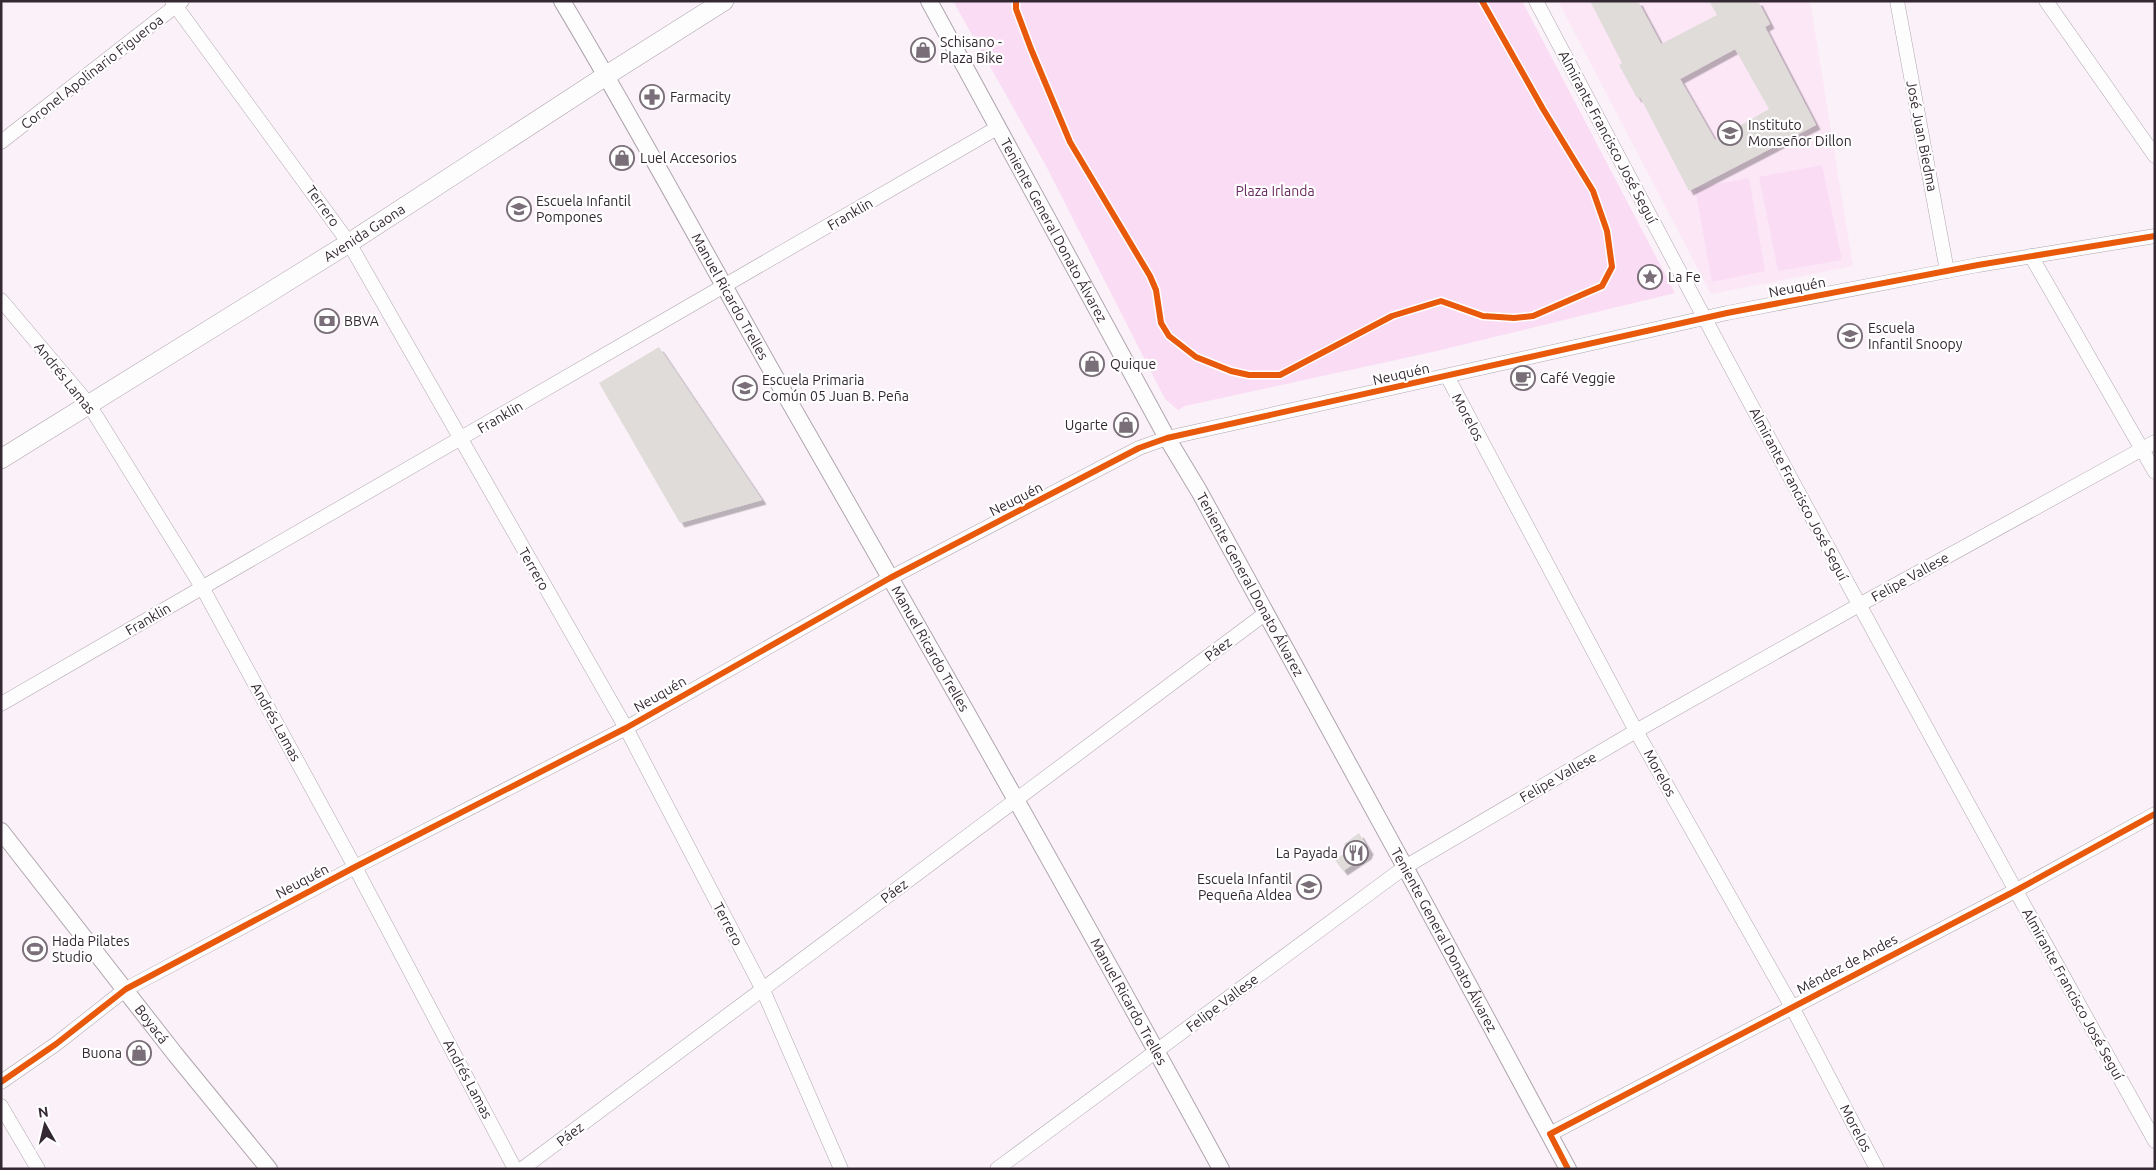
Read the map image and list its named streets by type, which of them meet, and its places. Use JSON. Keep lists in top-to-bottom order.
{
  "streets": {
    "main road": ["Avenida Gaona"],
    "street": [
      "Coronel Apolinario Figueroa",
      "José Juan Biedma",
      "Almirante Francisco José Seguí",
      "Terrero",
      "Franklin",
      "Teniente General Donato Álvarez",
      "Neuquén",
      "Manuel Ricardo Trelles",
      "Andrés Lamas",
      "Morelos",
      "Felipe Vallese",
      "Páez",
      "Méndez de Andes",
      "Boyacá"
    ]
  },
  "crossings": [
    ["Coronel Apolinario Figueroa", "Terrero"],
    ["José Juan Biedma", "Neuquén"],
    ["Almirante Francisco José Seguí", "Neuquén"],
    ["Almirante Francisco José Seguí", "Felipe Vallese"],
    ["Almirante Francisco José Seguí", "Méndez de Andes"],
    ["Terrero", "Franklin"],
    ["Terrero", "Avenida Gaona"],
    ["Terrero", "Neuquén"],
    ["Terrero", "Páez"],
    ["Franklin", "Teniente General Donato Álvarez"],
    ["Franklin", "Manuel Ricardo Trelles"],
    ["Franklin", "Andrés Lamas"],
    ["Teniente General Donato Álvarez", "Neuquén"],
    ["Teniente General Donato Álvarez", "Felipe Vallese"],
    ["Teniente General Donato Álvarez", "Páez"],
    ["Teniente General Donato Álvarez", "Méndez de Andes"],
    ["Avenida Gaona", "Manuel Ricardo Trelles"],
    ["Avenida Gaona", "Andrés Lamas"],
    ["Neuquén", "Manuel Ricardo Trelles"],
    ["Neuquén", "Andrés Lamas"],
    ["Neuquén", "Morelos"],
    ["Neuquén", "Boyacá"],
    ["Manuel Ricardo Trelles", "Felipe Vallese"],
    ["Manuel Ricardo Trelles", "Páez"],
    ["Morelos", "Felipe Vallese"],
    ["Morelos", "Méndez de Andes"]
  ],
  "parks": ["Plaza Irlanda"],
  "places": {
    "shop": [
      "Schisano - Plaza Bike",
      "Luel Accesorios",
      "Quique",
      "Ugarte",
      "Buona"
    ],
    "pharmacy": ["Farmacity"],
    "school or university": [
      "Instituto Monseñor Dillon",
      "Escuela Infantil Pompones",
      "Escuela Infantil Snoopy",
      "Escuela Primaria Común 05 Juan B. Peña",
      "Escuela Infantil Pequeña Aldea"
    ],
    "place": ["La Fe"],
    "bank": ["BBVA"],
    "cafe": ["Café Veggie"],
    "restaurant": ["La Payada"],
    "sports": ["Hada Pilates Studio"]
  },
  "north": "top"
}
